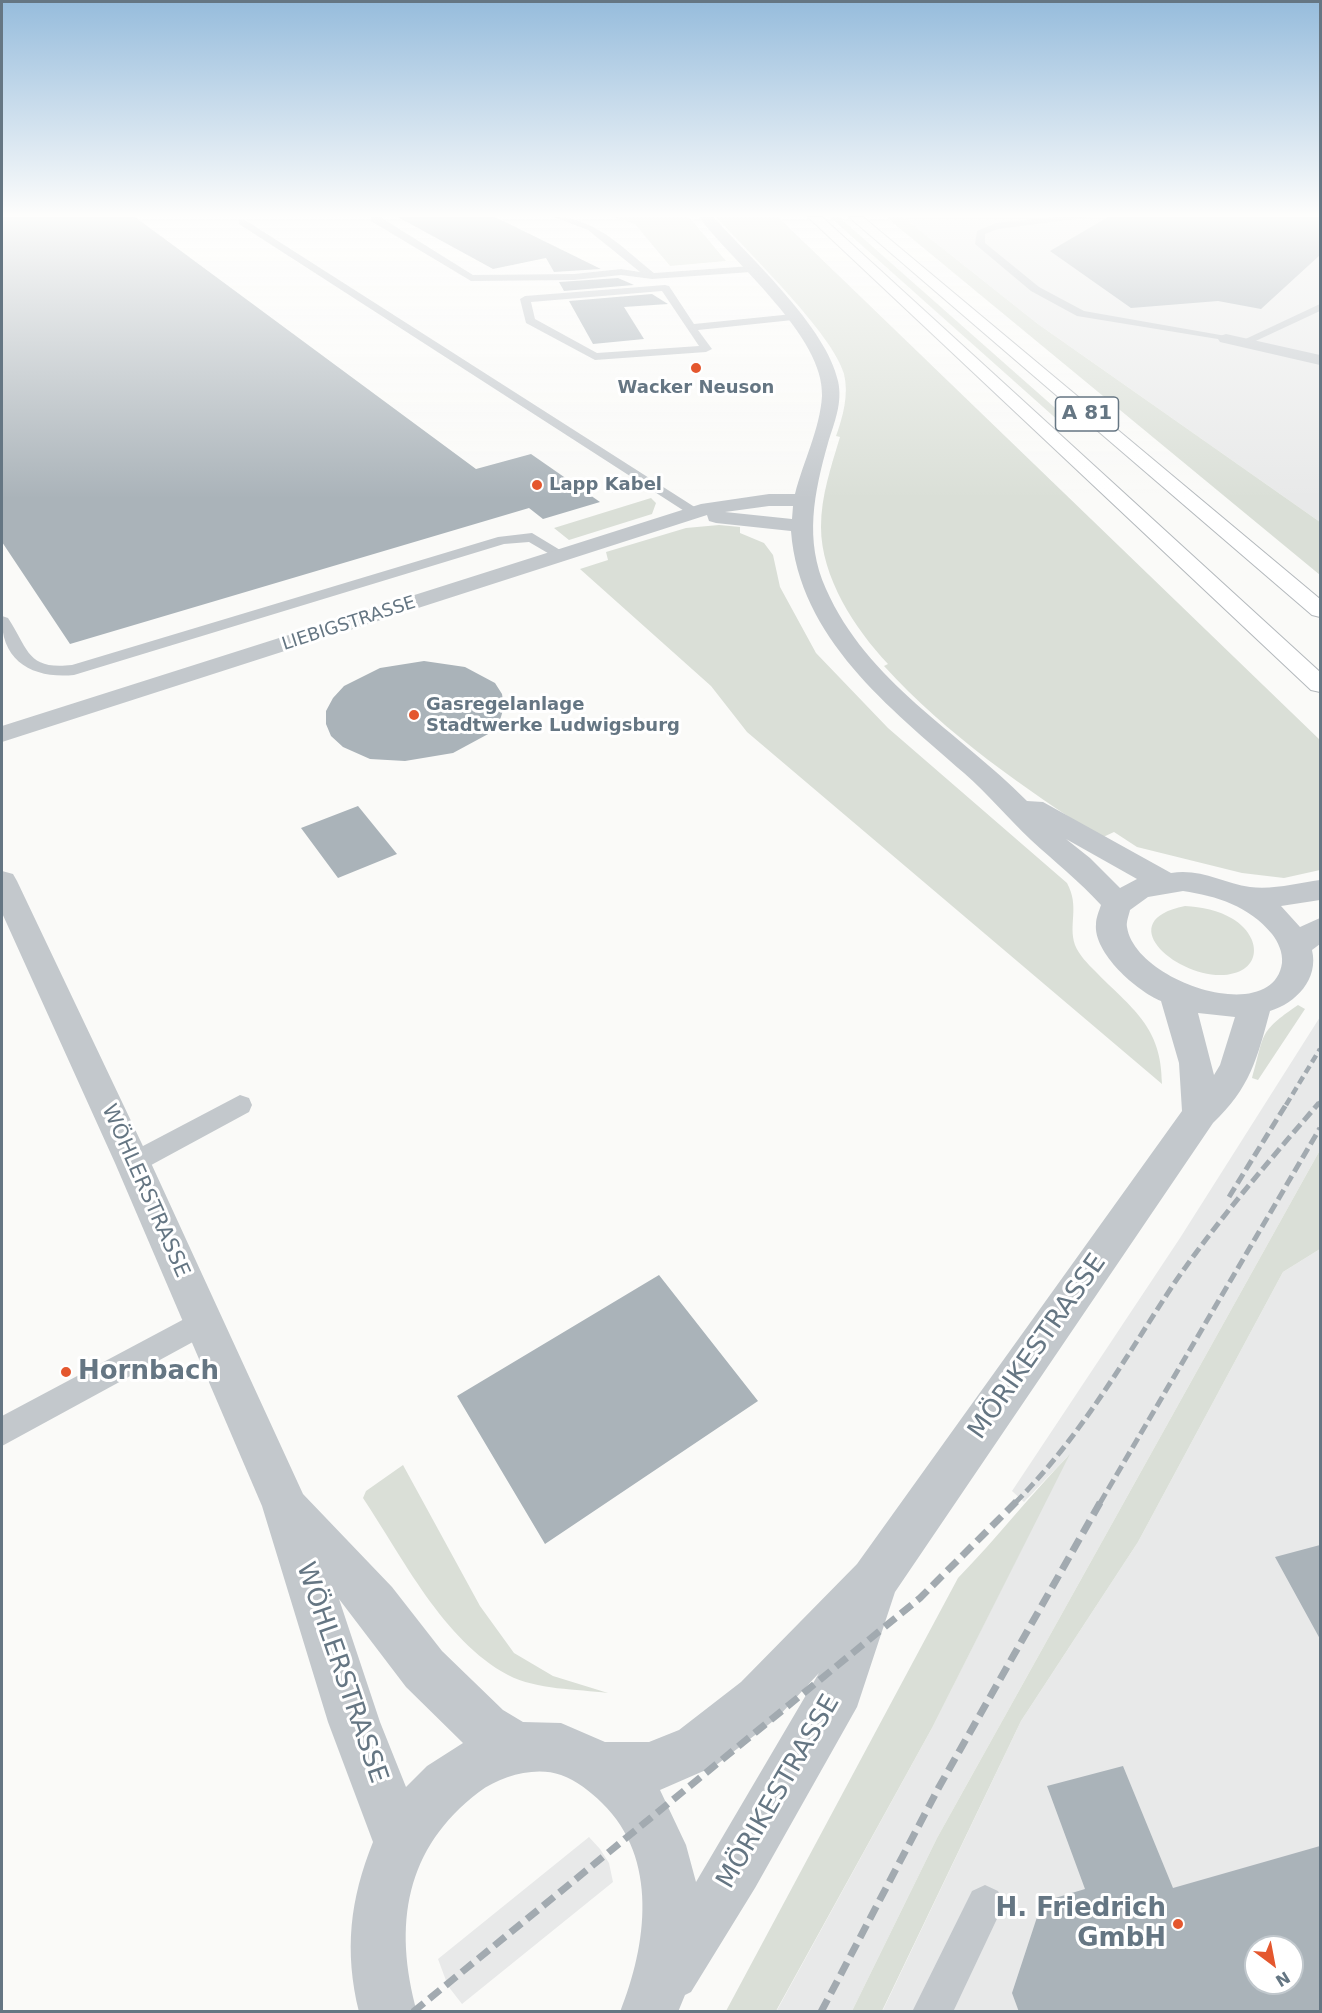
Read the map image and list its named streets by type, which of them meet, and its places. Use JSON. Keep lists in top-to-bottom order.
{
  "streets": {
    "highway": ["A 81"],
    "street": ["LIEBIGSTRASSE", "WÖHLERSTRASSE", "MÖRIKESTRASSE"]
  },
  "crossings": [
    ["WÖHLERSTRASSE", "MÖRIKESTRASSE"]
  ],
  "places": [
    "Wacker Neuson",
    "Lapp Kabel",
    "Gasregelanlage Stadtwerke Ludwigsburg",
    "Hornbach",
    "H. Friedrich GmbH"
  ],
  "north": "bottom right"
}
